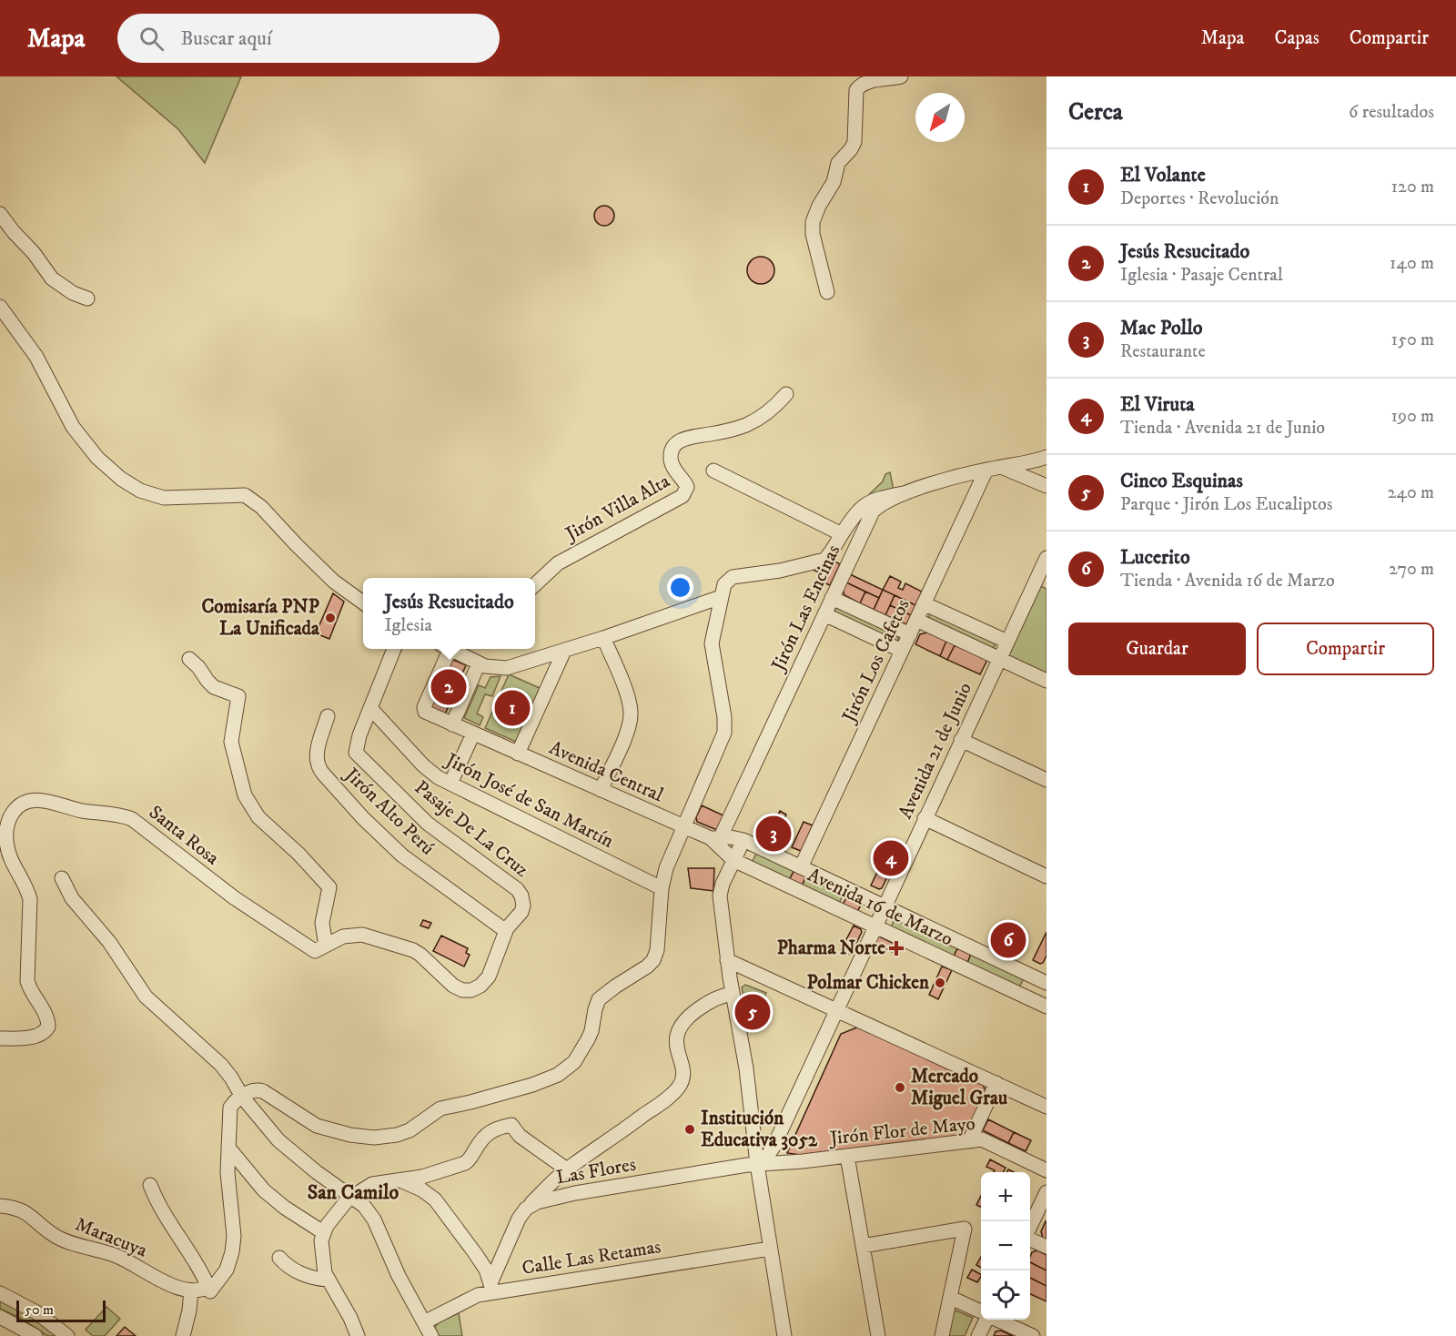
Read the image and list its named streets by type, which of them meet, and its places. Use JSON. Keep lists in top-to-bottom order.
{
  "streets": {
    "street": [
      "Jirón Villa Alta",
      "Jirón Las Encinas",
      "Jirón Los Cafetos",
      "Avenida 21 de Junio",
      "Avenida Central",
      "Jirón José de San Martín",
      "Jirón Alto Perú",
      "Pasaje De La Cruz",
      "Santa Rosa",
      "Avenida 16 de Marzo",
      "Jirón Flor de Mayo",
      "Las Flores",
      "Maracuya",
      "Calle Las Retamas"
    ]
  },
  "crossings": [
    ["Jirón Las Encinas", "Jirón Los Cafetos"],
    ["Jirón Las Encinas", "Avenida Central"],
    ["Jirón Las Encinas", "Avenida 16 de Marzo"],
    ["Jirón Los Cafetos", "Avenida 16 de Marzo"],
    ["Avenida 21 de Junio", "Avenida 16 de Marzo"],
    ["Avenida 21 de Junio", "Jirón Flor de Mayo"],
    ["Avenida 21 de Junio", "Las Flores"],
    ["Avenida Central", "Avenida 16 de Marzo"],
    ["Jirón José de San Martín", "Pasaje De La Cruz"],
    ["Jirón Alto Perú", "Pasaje De La Cruz"],
    ["Jirón Alto Perú", "Santa Rosa"],
    ["Pasaje De La Cruz", "Santa Rosa"],
    ["Jirón Flor de Mayo", "Las Flores"]
  ],
  "districts": ["San Camilo"],
  "places": {
    "other": [
      "Comisaría PNP La Unificada",
      "Polmar Chicken",
      "Mercado Miguel Grau",
      "Institución Educativa 3052"
    ],
    "health": ["Pharma Norte"]
  },
  "scale_bar": "50 m",
  "north": "bottom left",
  "page": {
    "header": "Mapa",
    "search": "Buscar aquí",
    "nav": ["Mapa", "Capas", "Compartir"],
    "heading": ["Cerca", "6 resultados"],
    "list": [
      {
        "mark": "1",
        "name": "El Volante",
        "note": "Deportes · Revolución",
        "value": "120 m"
      },
      {
        "mark": "2",
        "name": "Jesús Resucitado",
        "note": "Iglesia · Pasaje Central",
        "value": "140 m"
      },
      {
        "mark": "3",
        "name": "Mac Pollo",
        "note": "Restaurante",
        "value": "150 m"
      },
      {
        "mark": "4",
        "name": "El Viruta",
        "note": "Tienda · Avenida 21 de Junio",
        "value": "190 m"
      },
      {
        "mark": "5",
        "name": "Cinco Esquinas",
        "note": "Parque · Jirón Los Eucaliptos",
        "value": "240 m"
      },
      {
        "mark": "6",
        "name": "Lucerito",
        "note": "Tienda · Avenida 16 de Marzo",
        "value": "270 m"
      }
    ],
    "popup": ["Jesús Resucitado", "Iglesia"],
    "buttons": ["Guardar", "Compartir"],
    "pins": [
      "2",
      "1",
      "3",
      "4",
      "6",
      "5"
    ],
    "map_buttons": ["+", "−"],
    "scale": "50 m"
  }
}
